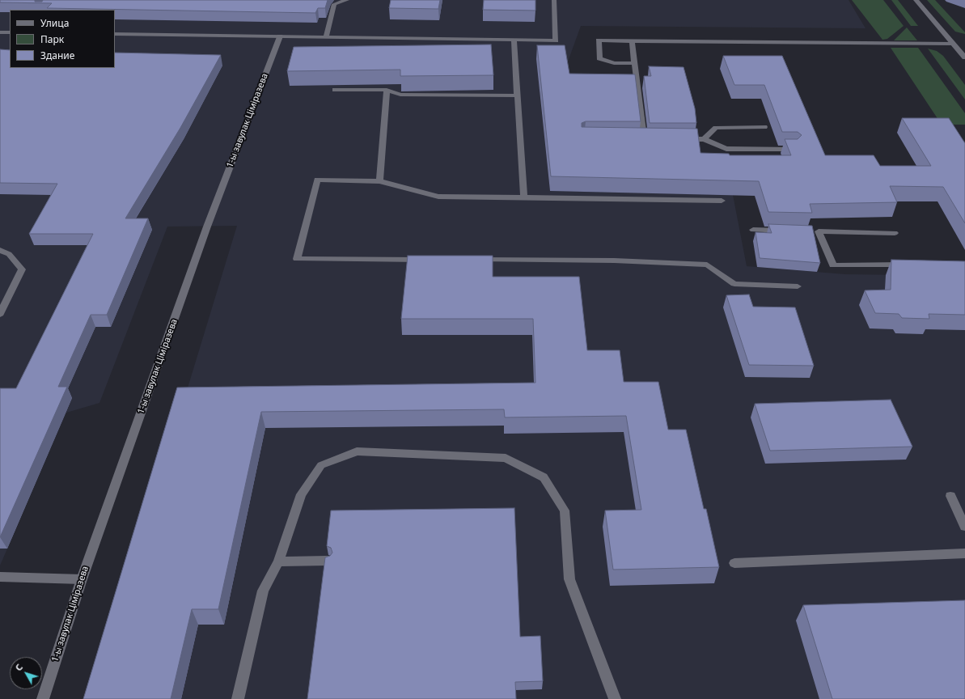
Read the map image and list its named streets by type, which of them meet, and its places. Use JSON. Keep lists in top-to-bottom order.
{
  "streets": {
    "street": ["1-ы завулак Ціміразева"]
  },
  "legend": ["Улица", "Парк", "Здание"],
  "north": "top left"
}
